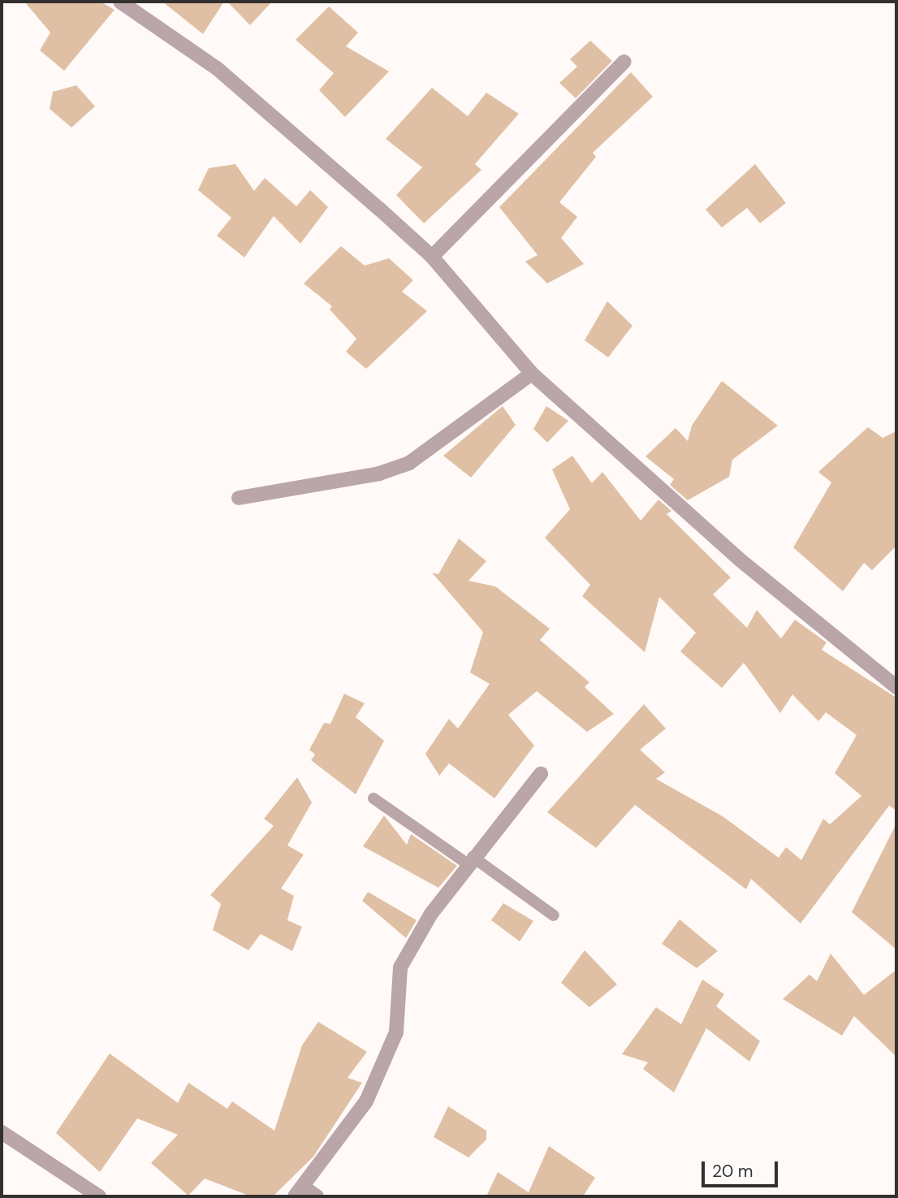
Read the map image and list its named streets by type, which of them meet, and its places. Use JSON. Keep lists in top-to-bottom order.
{
  "scale_bar": "20 m"
}
